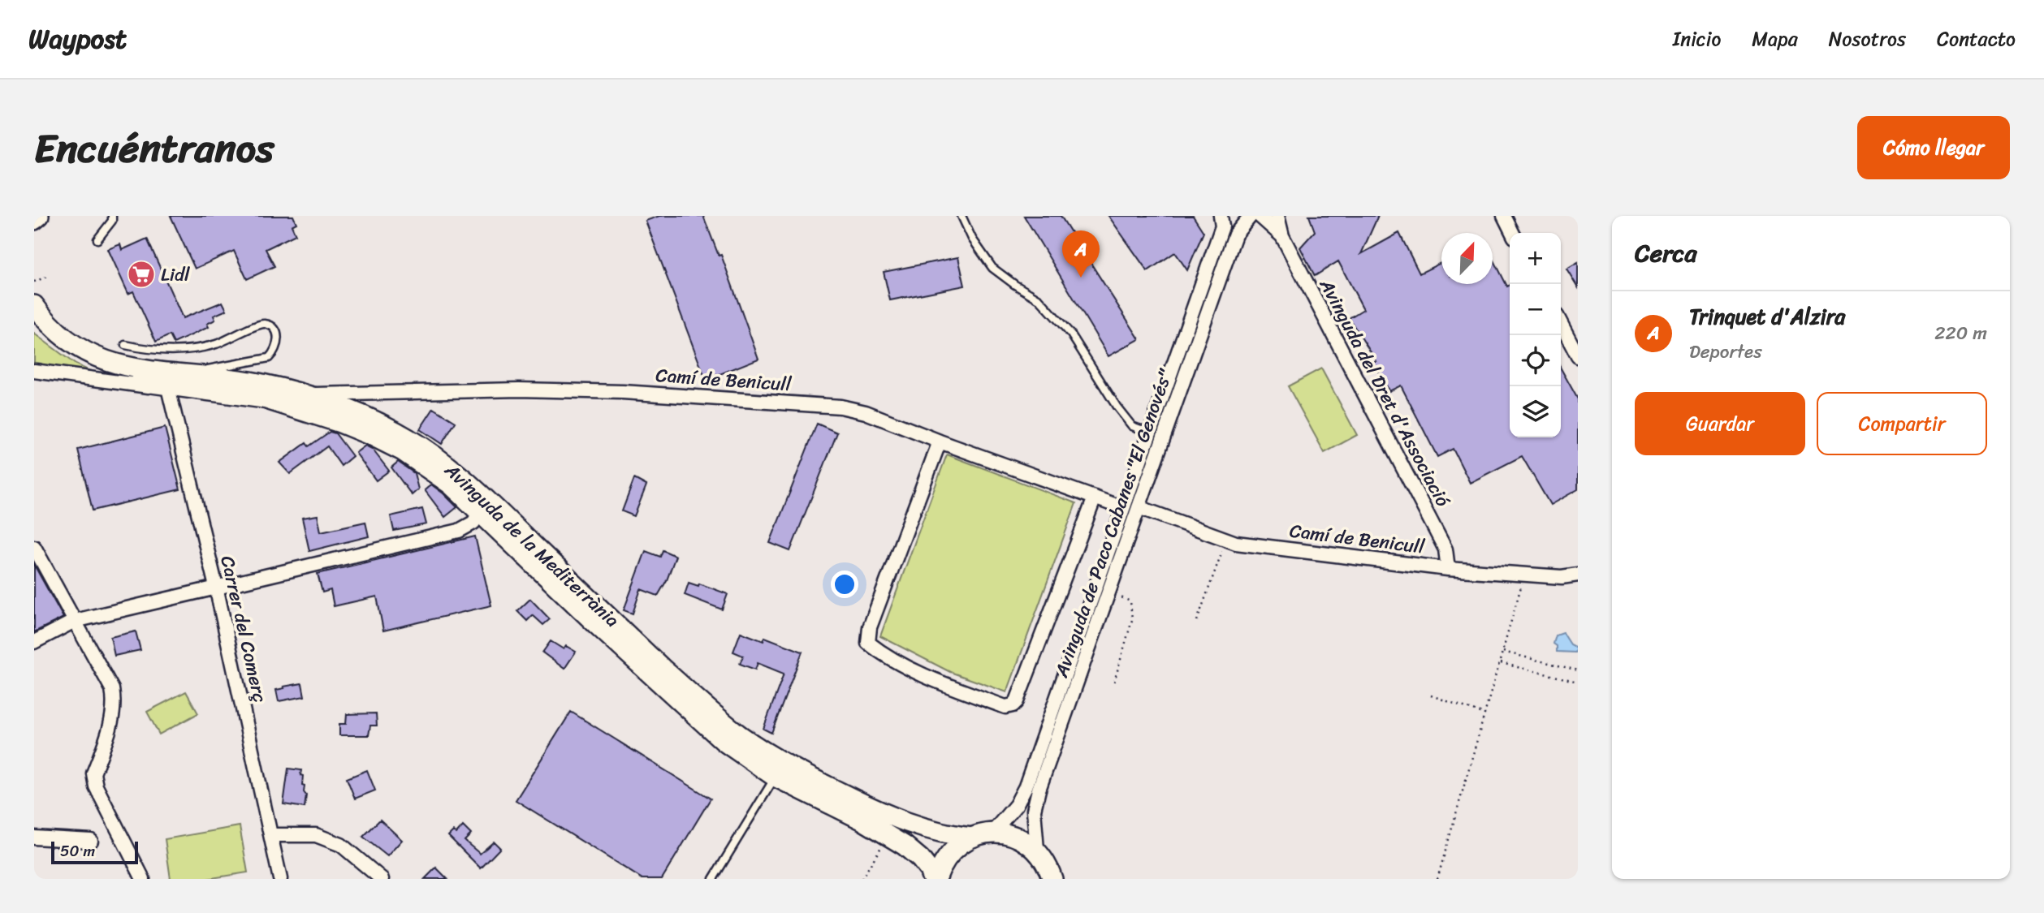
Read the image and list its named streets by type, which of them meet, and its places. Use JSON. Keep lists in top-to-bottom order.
{
  "streets": {
    "main road": ["Avinguda de la Mediterrània"],
    "street": [
      "Camí de Benicull",
      "Avinguda del Dret d'Associació",
      "Avinguda de Paco Cabanes \"El Genovés\"",
      "Carrer del Comerç"
    ]
  },
  "crossings": [
    ["Camí de Benicull", "Avinguda del Dret d'Associació"],
    ["Camí de Benicull", "Avinguda de Paco Cabanes \"El Genovés\""],
    ["Camí de Benicull", "Avinguda de la Mediterrània"]
  ],
  "places": {
    "supermarket": ["Lidl"]
  },
  "scale_bar": "50 m",
  "north": "top right",
  "page": {
    "header": "Waypost",
    "nav": [
      "Inicio",
      "Mapa",
      "Nosotros",
      "Contacto"
    ],
    "title": "Encuéntranos",
    "buttons": [
      "Cómo llegar",
      ["Guardar", "Compartir"]
    ],
    "heading": "Cerca",
    "pins": "A",
    "map_buttons": ["+", "−"],
    "list": [
      {
        "mark": "A",
        "name": "Trinquet d'Alzira",
        "note": "Deportes",
        "value": "220 m"
      }
    ],
    "scale": "50 m"
  }
}
